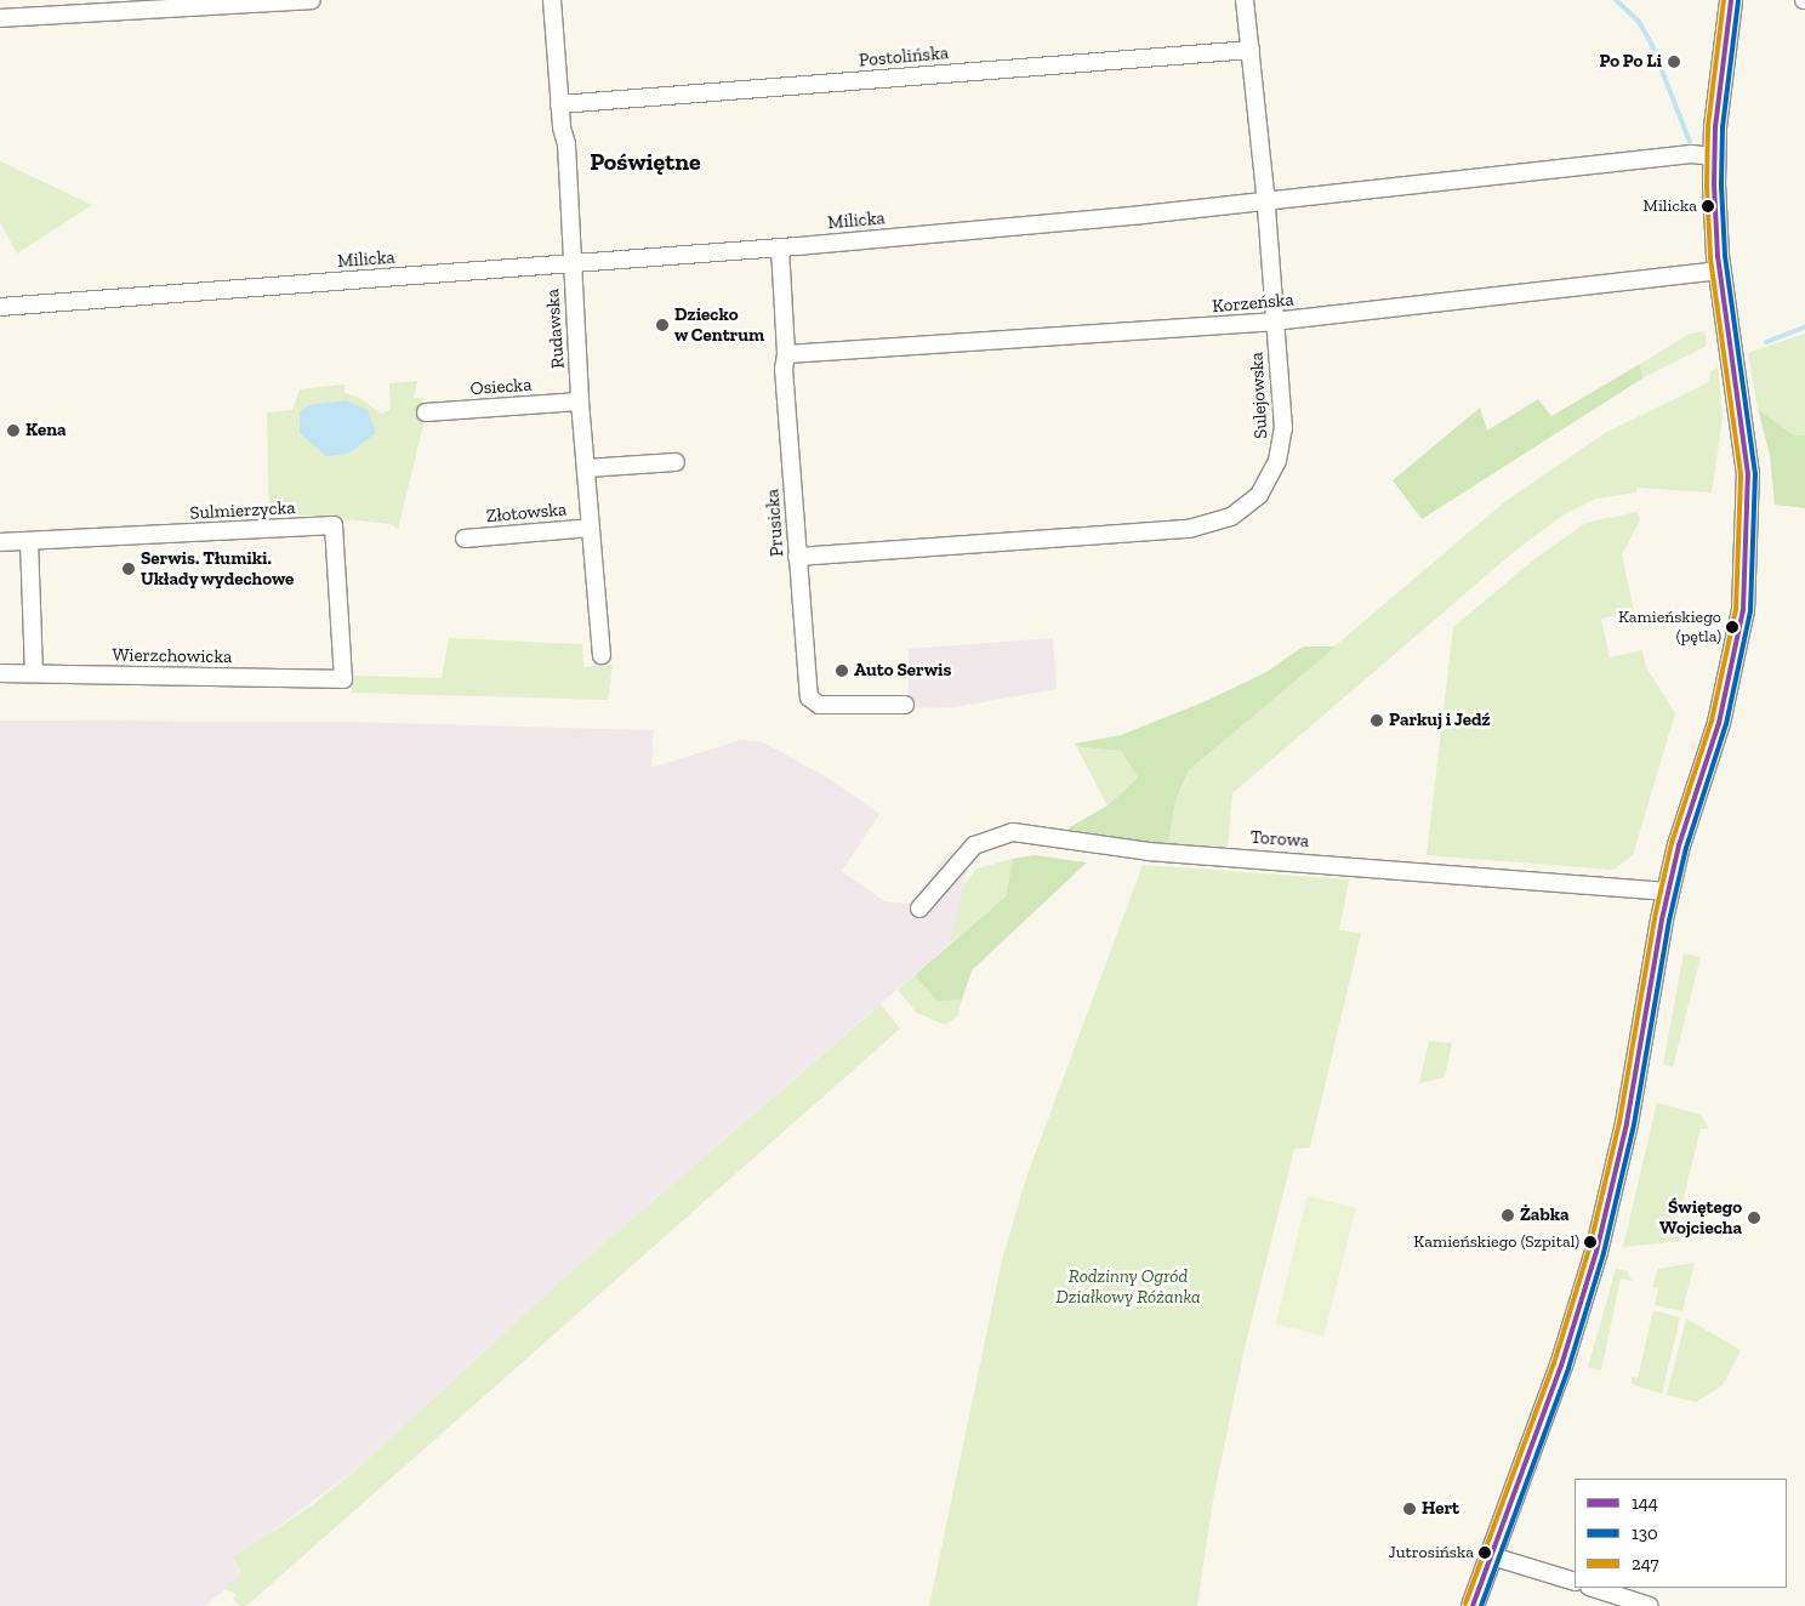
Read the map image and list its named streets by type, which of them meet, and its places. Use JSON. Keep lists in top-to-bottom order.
{
  "streets": {
    "street": [
      "Postolińska",
      "Milicka",
      "Korzeńska",
      "Rudawska",
      "Osiecka",
      "Sulejowska",
      "Sulmierzycka",
      "Złotowska",
      "Prusicka",
      "Wierzchowicka",
      "Torowa"
    ]
  },
  "crossings": [
    ["Postolińska", "Rudawska"],
    ["Postolińska", "Sulejowska"],
    ["Milicka", "Rudawska"],
    ["Milicka", "Sulejowska"],
    ["Milicka", "Prusicka"],
    ["Korzeńska", "Sulejowska"],
    ["Korzeńska", "Prusicka"],
    ["Rudawska", "Osiecka"],
    ["Rudawska", "Złotowska"],
    ["Sulejowska", "Prusicka"],
    ["Sulmierzycka", "Wierzchowicka"]
  ],
  "districts": ["Poświętne"],
  "parks": ["Rodzinny Ogród Działkowy Różanka"],
  "places": [
    "Po Po Li",
    "Milicka",
    "Dziecko w Centrum",
    "Kena",
    "Serwis. Tłumiki. Układy wydechowe",
    "Kamieńskiego (pętla)",
    "Auto Serwis",
    "Parkuj i Jedź",
    "Żabka",
    "Świętego Wojciecha",
    "Kamieńskiego (Szpital)",
    "Hert",
    "Jutrosińska"
  ],
  "lines": ["transit line 144", "transit line 247", "transit line 130"],
  "legend": ["144", "130", "247"]
}
